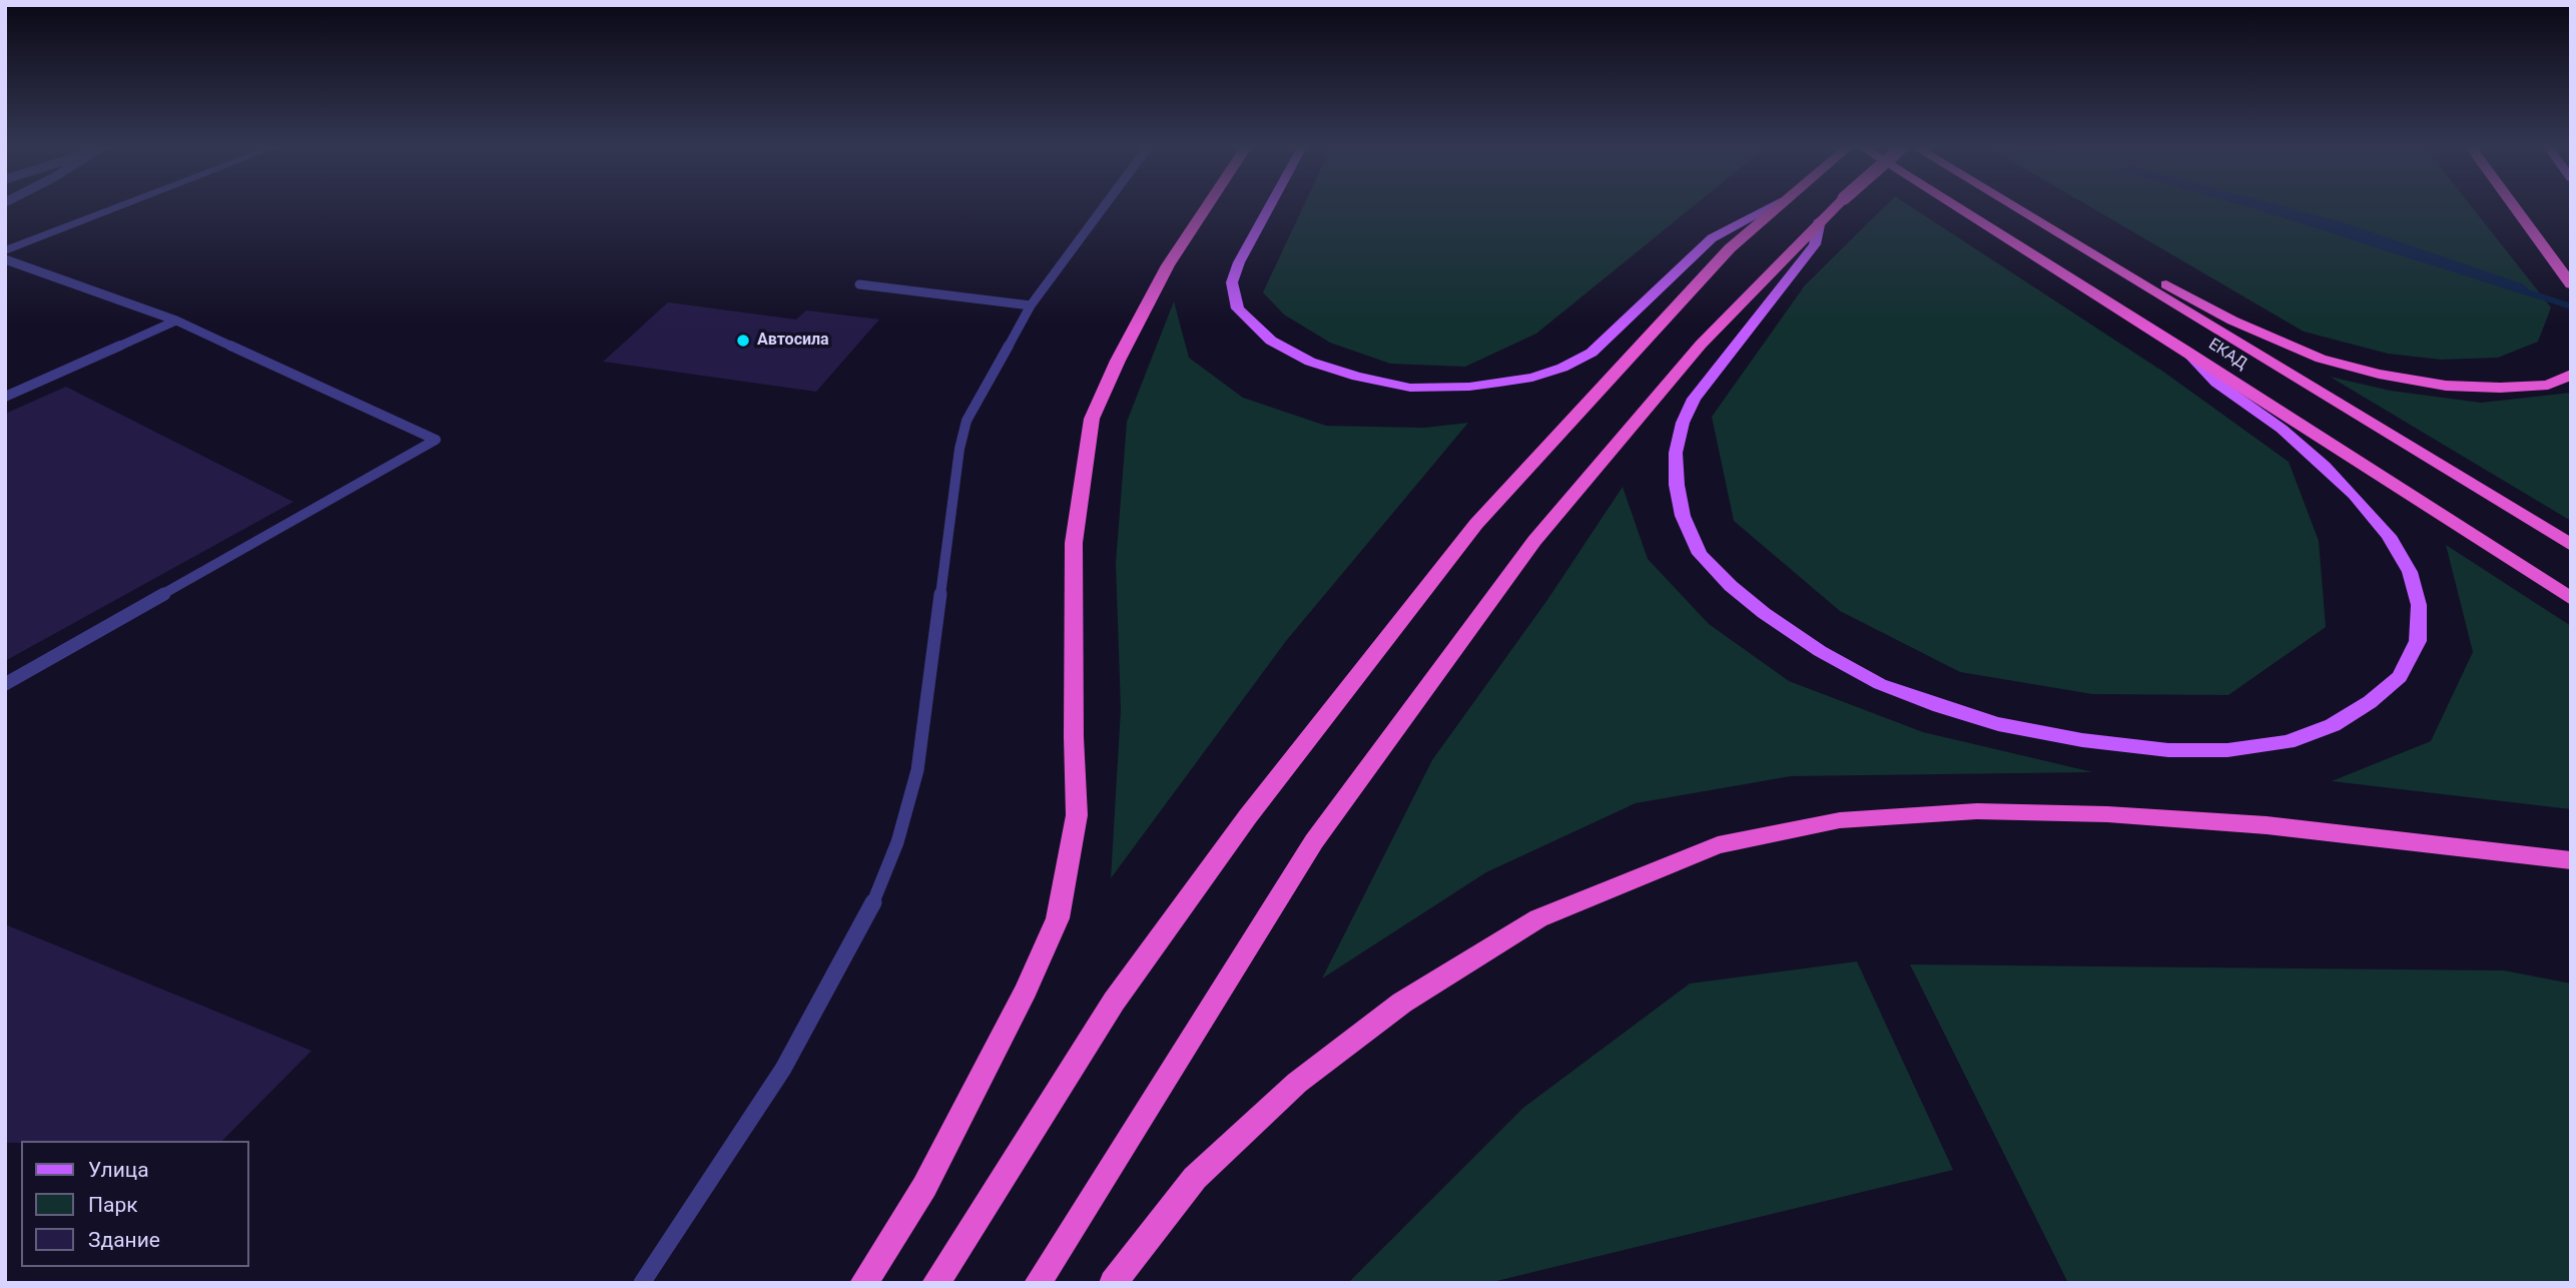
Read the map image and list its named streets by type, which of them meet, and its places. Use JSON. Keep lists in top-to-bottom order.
{
  "streets": {
    "highway": ["ЕКАД"]
  },
  "places": ["Автосила"],
  "legend": ["Улица", "Парк", "Здание"]
}
